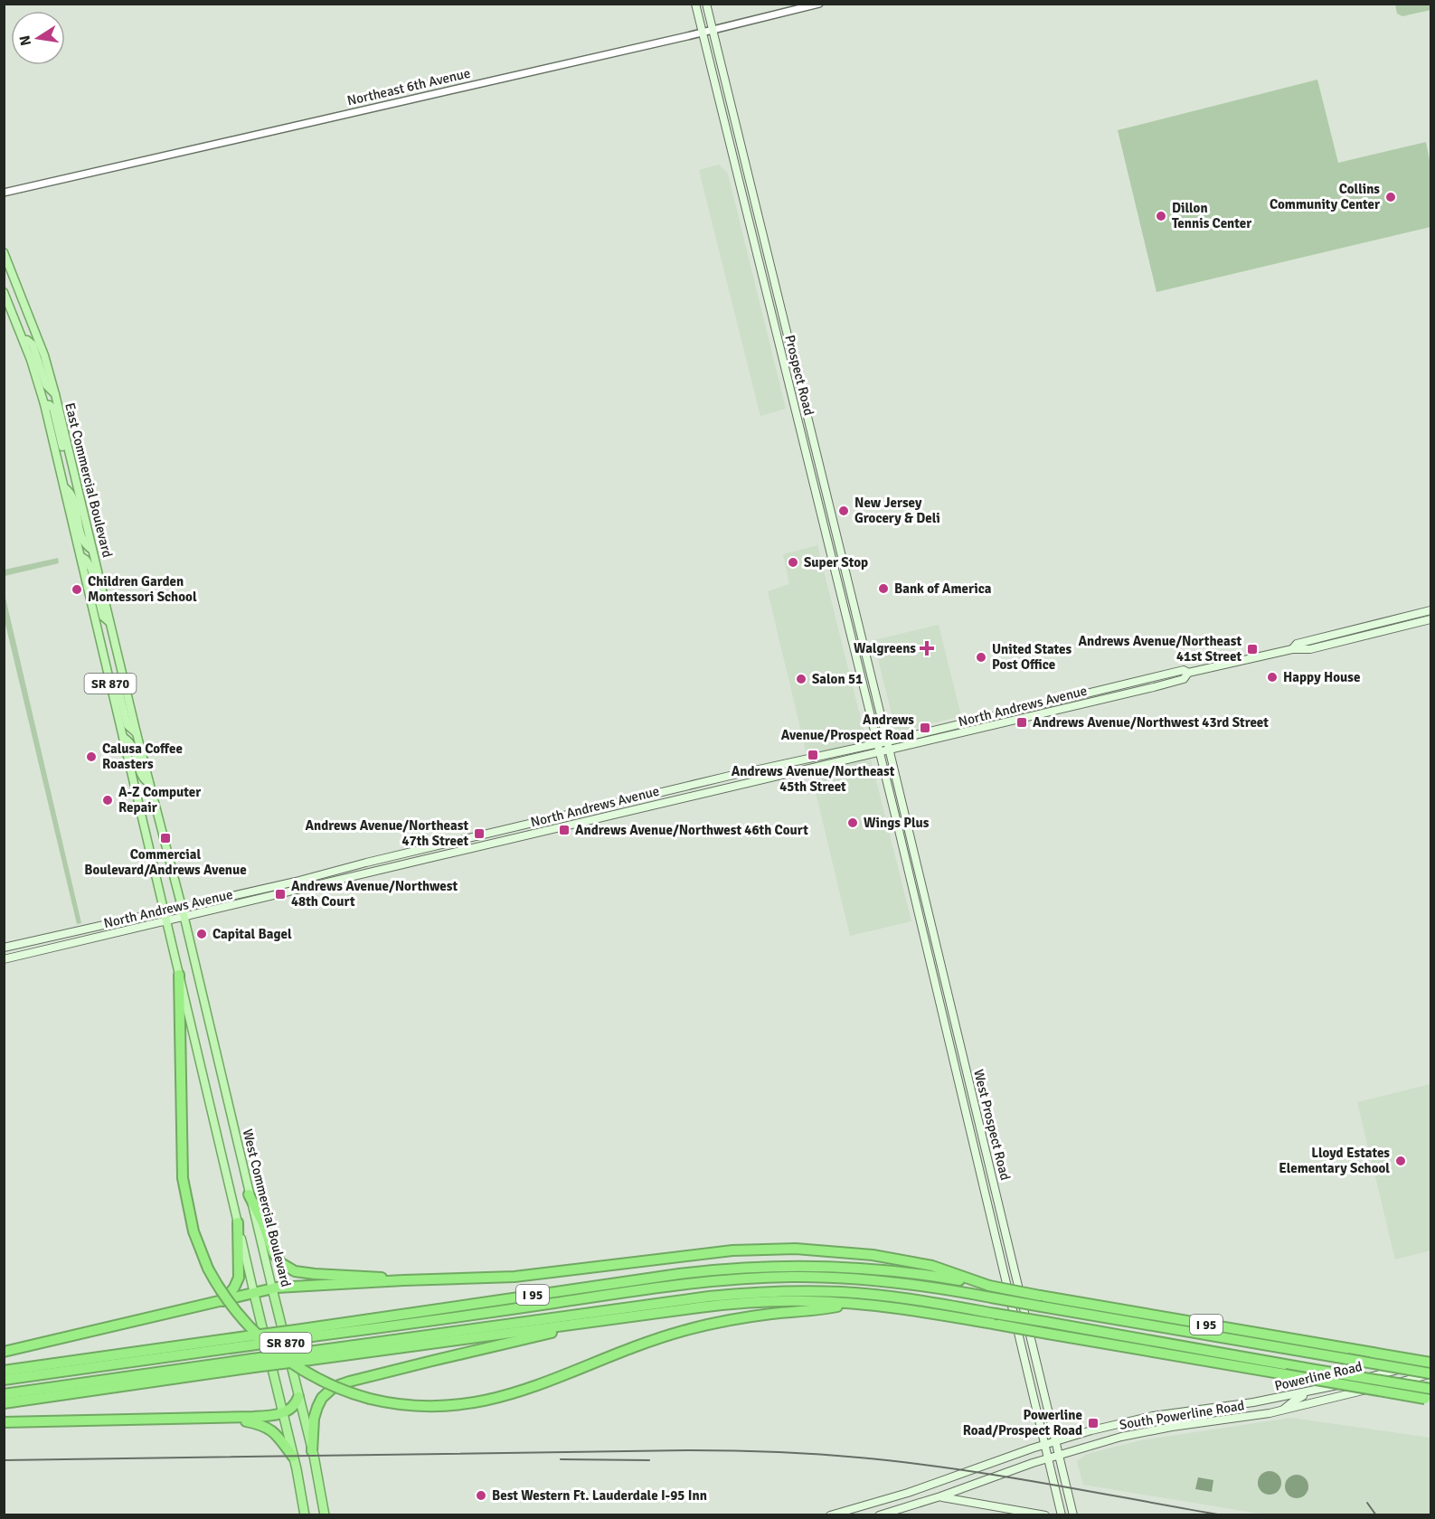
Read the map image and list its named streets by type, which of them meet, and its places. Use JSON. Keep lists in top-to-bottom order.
{
  "streets": {
    "highway": ["SR 870", "West Commercial Boulevard", "I 95"],
    "main road": [
      "Prospect Road",
      "East Commercial Boulevard",
      "North Andrews Avenue",
      "West Prospect Road",
      "Powerline Road",
      "South Powerline Road"
    ],
    "street": ["Northeast 6th Avenue"]
  },
  "crossings": [
    ["Northeast 6th Avenue", "Prospect Road"],
    ["Prospect Road", "North Andrews Avenue"],
    ["Prospect Road", "West Prospect Road"],
    ["East Commercial Boulevard", "SR 870"],
    ["East Commercial Boulevard", "North Andrews Avenue"],
    ["East Commercial Boulevard", "West Commercial Boulevard"],
    ["SR 870", "North Andrews Avenue"],
    ["North Andrews Avenue", "West Prospect Road"],
    ["North Andrews Avenue", "West Commercial Boulevard"],
    ["West Prospect Road", "South Powerline Road"],
    ["I 95", "Powerline Road"],
    ["Powerline Road", "South Powerline Road"]
  ],
  "places": {
    "other": [
      "Collins Community Center",
      "Dillon Tennis Center",
      "New Jersey Grocery & Deli",
      "Super Stop",
      "Bank of America",
      "Children Garden Montessori School",
      "United States Post Office",
      "Happy House",
      "Salon 51",
      "Calusa Coffee Roasters",
      "A-Z Computer Repair",
      "Wings Plus",
      "Capital Bagel",
      "Lloyd Estates Elementary School",
      "Best Western Ft. Lauderdale I-95 Inn"
    ],
    "health": ["Walgreens"],
    "transit": [
      "Andrews Avenue/Northeast 41st Street",
      "Andrews Avenue/Northwest 43rd Street",
      "Andrews Avenue/Prospect Road",
      "Andrews Avenue/Northeast 45th Street",
      "Andrews Avenue/Northwest 46th Court",
      "Andrews Avenue/Northeast 47th Street",
      "Commercial Boulevard/Andrews Avenue",
      "Andrews Avenue/Northwest 48th Court",
      "Powerline Road/Prospect Road"
    ]
  },
  "north": "left"
}
